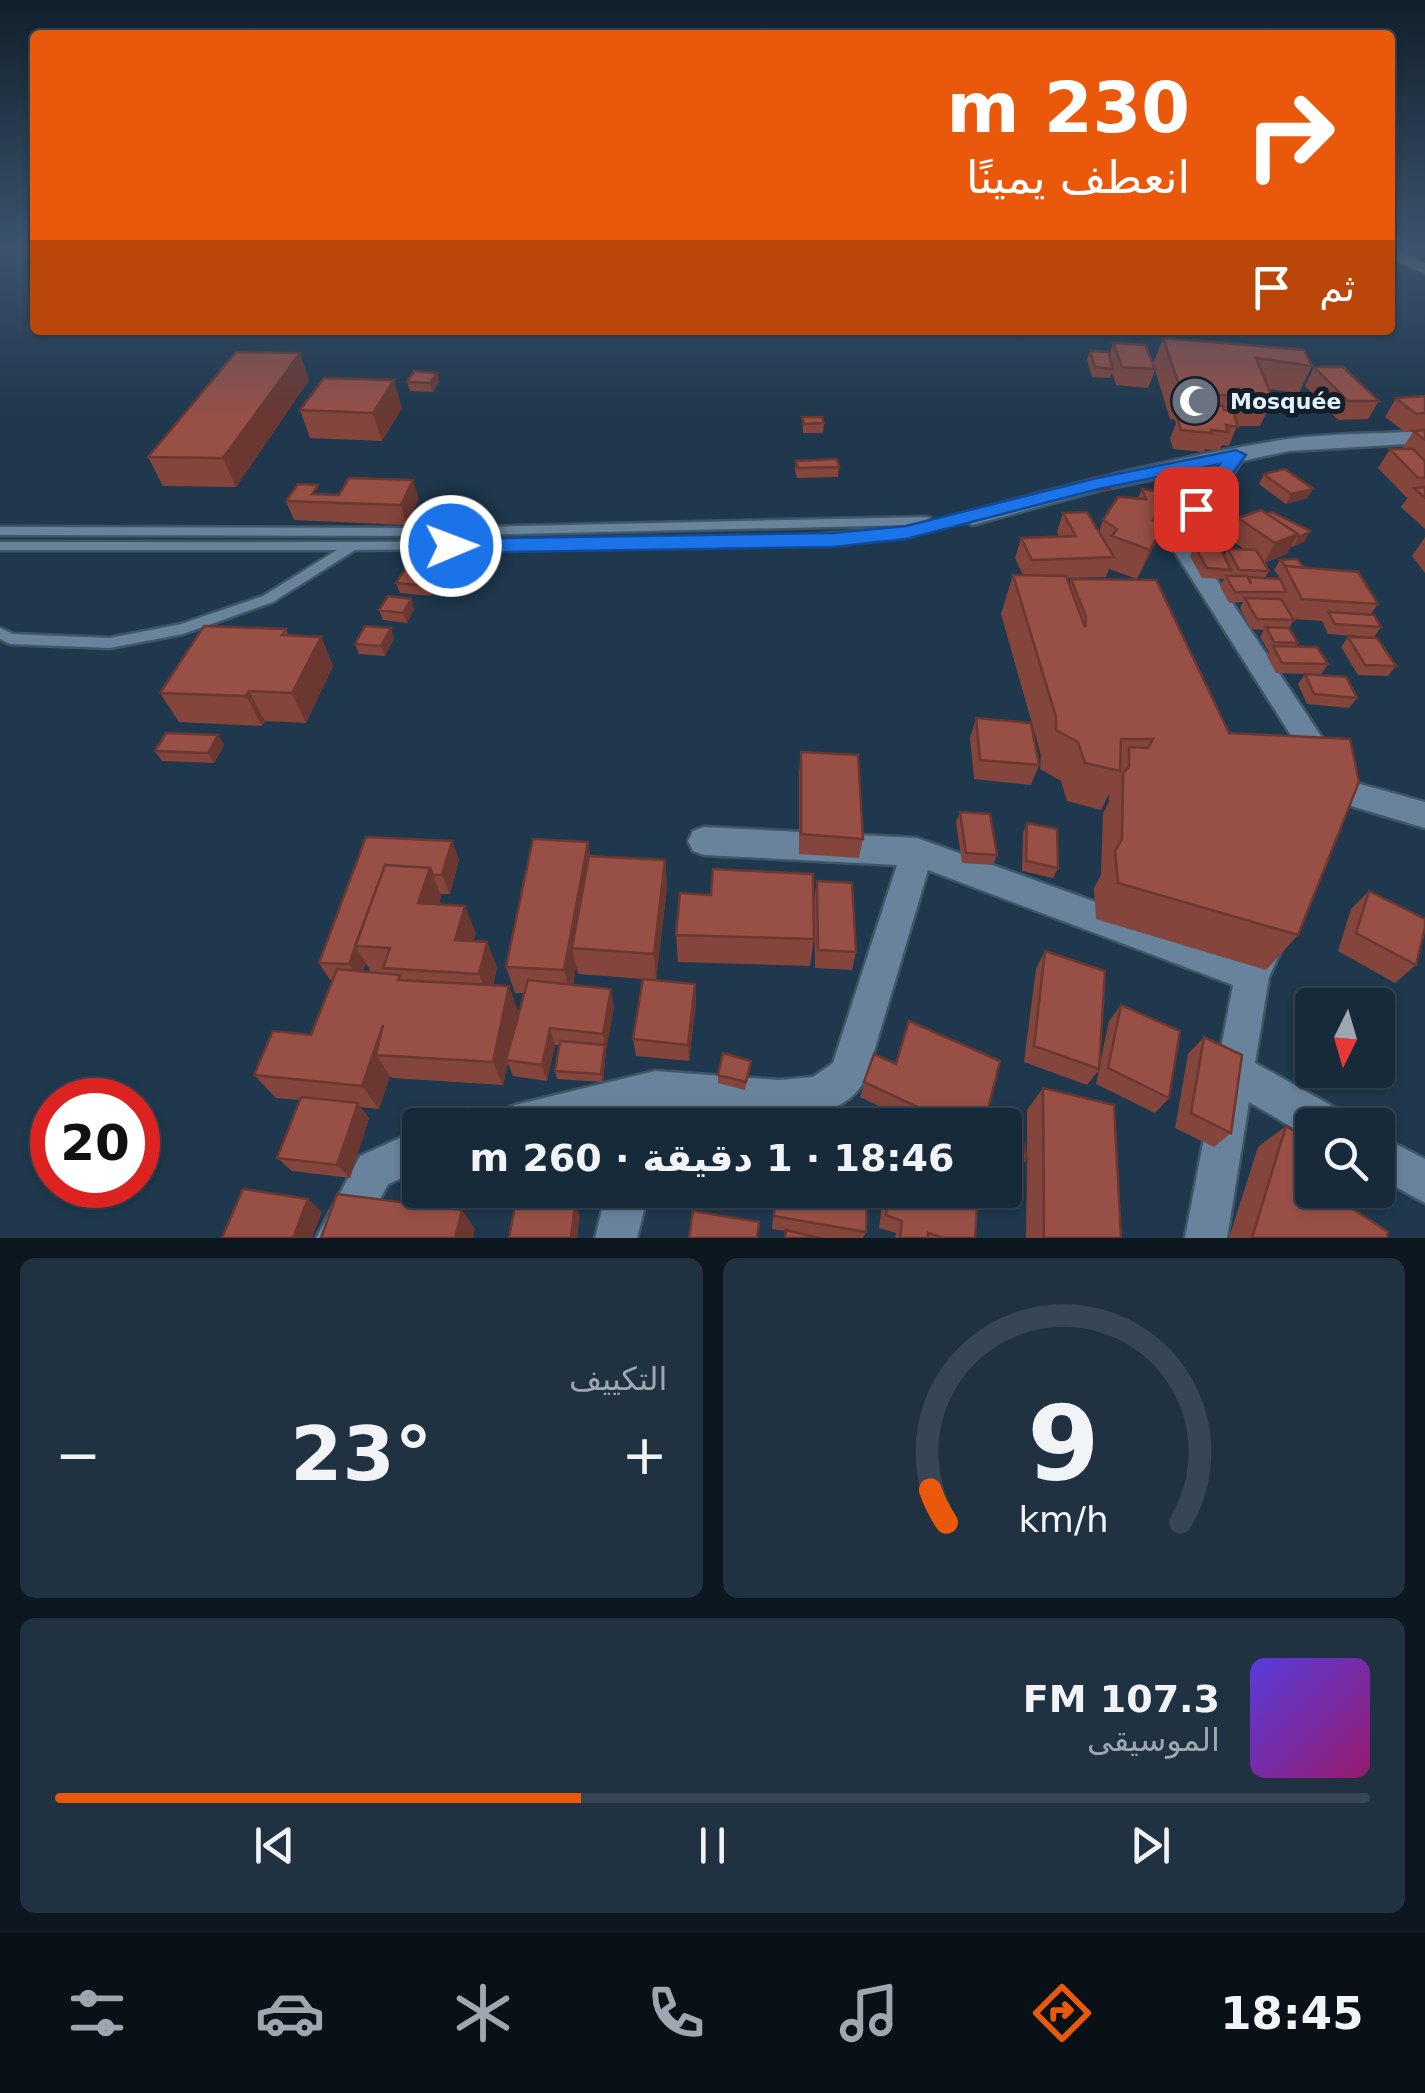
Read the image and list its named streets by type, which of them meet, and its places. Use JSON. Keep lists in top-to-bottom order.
{
  "places": {
    "mosque": ["Mosquée"]
  },
  "north": "bottom",
  "page": {
    "turn": ["230 m", "انعطف يمينًا"],
    "then": "ثم",
    "limit": "20",
    "trip": "18:46 · 1 دقيقة · 260 m",
    "tile": "التكييف",
    "heat": ["−", "23°", "+"],
    "song": ["107.3 FM", "الموسيقى"],
    "tabs": "18:45",
    "gauge": ["9", "km/h"]
  }
}
